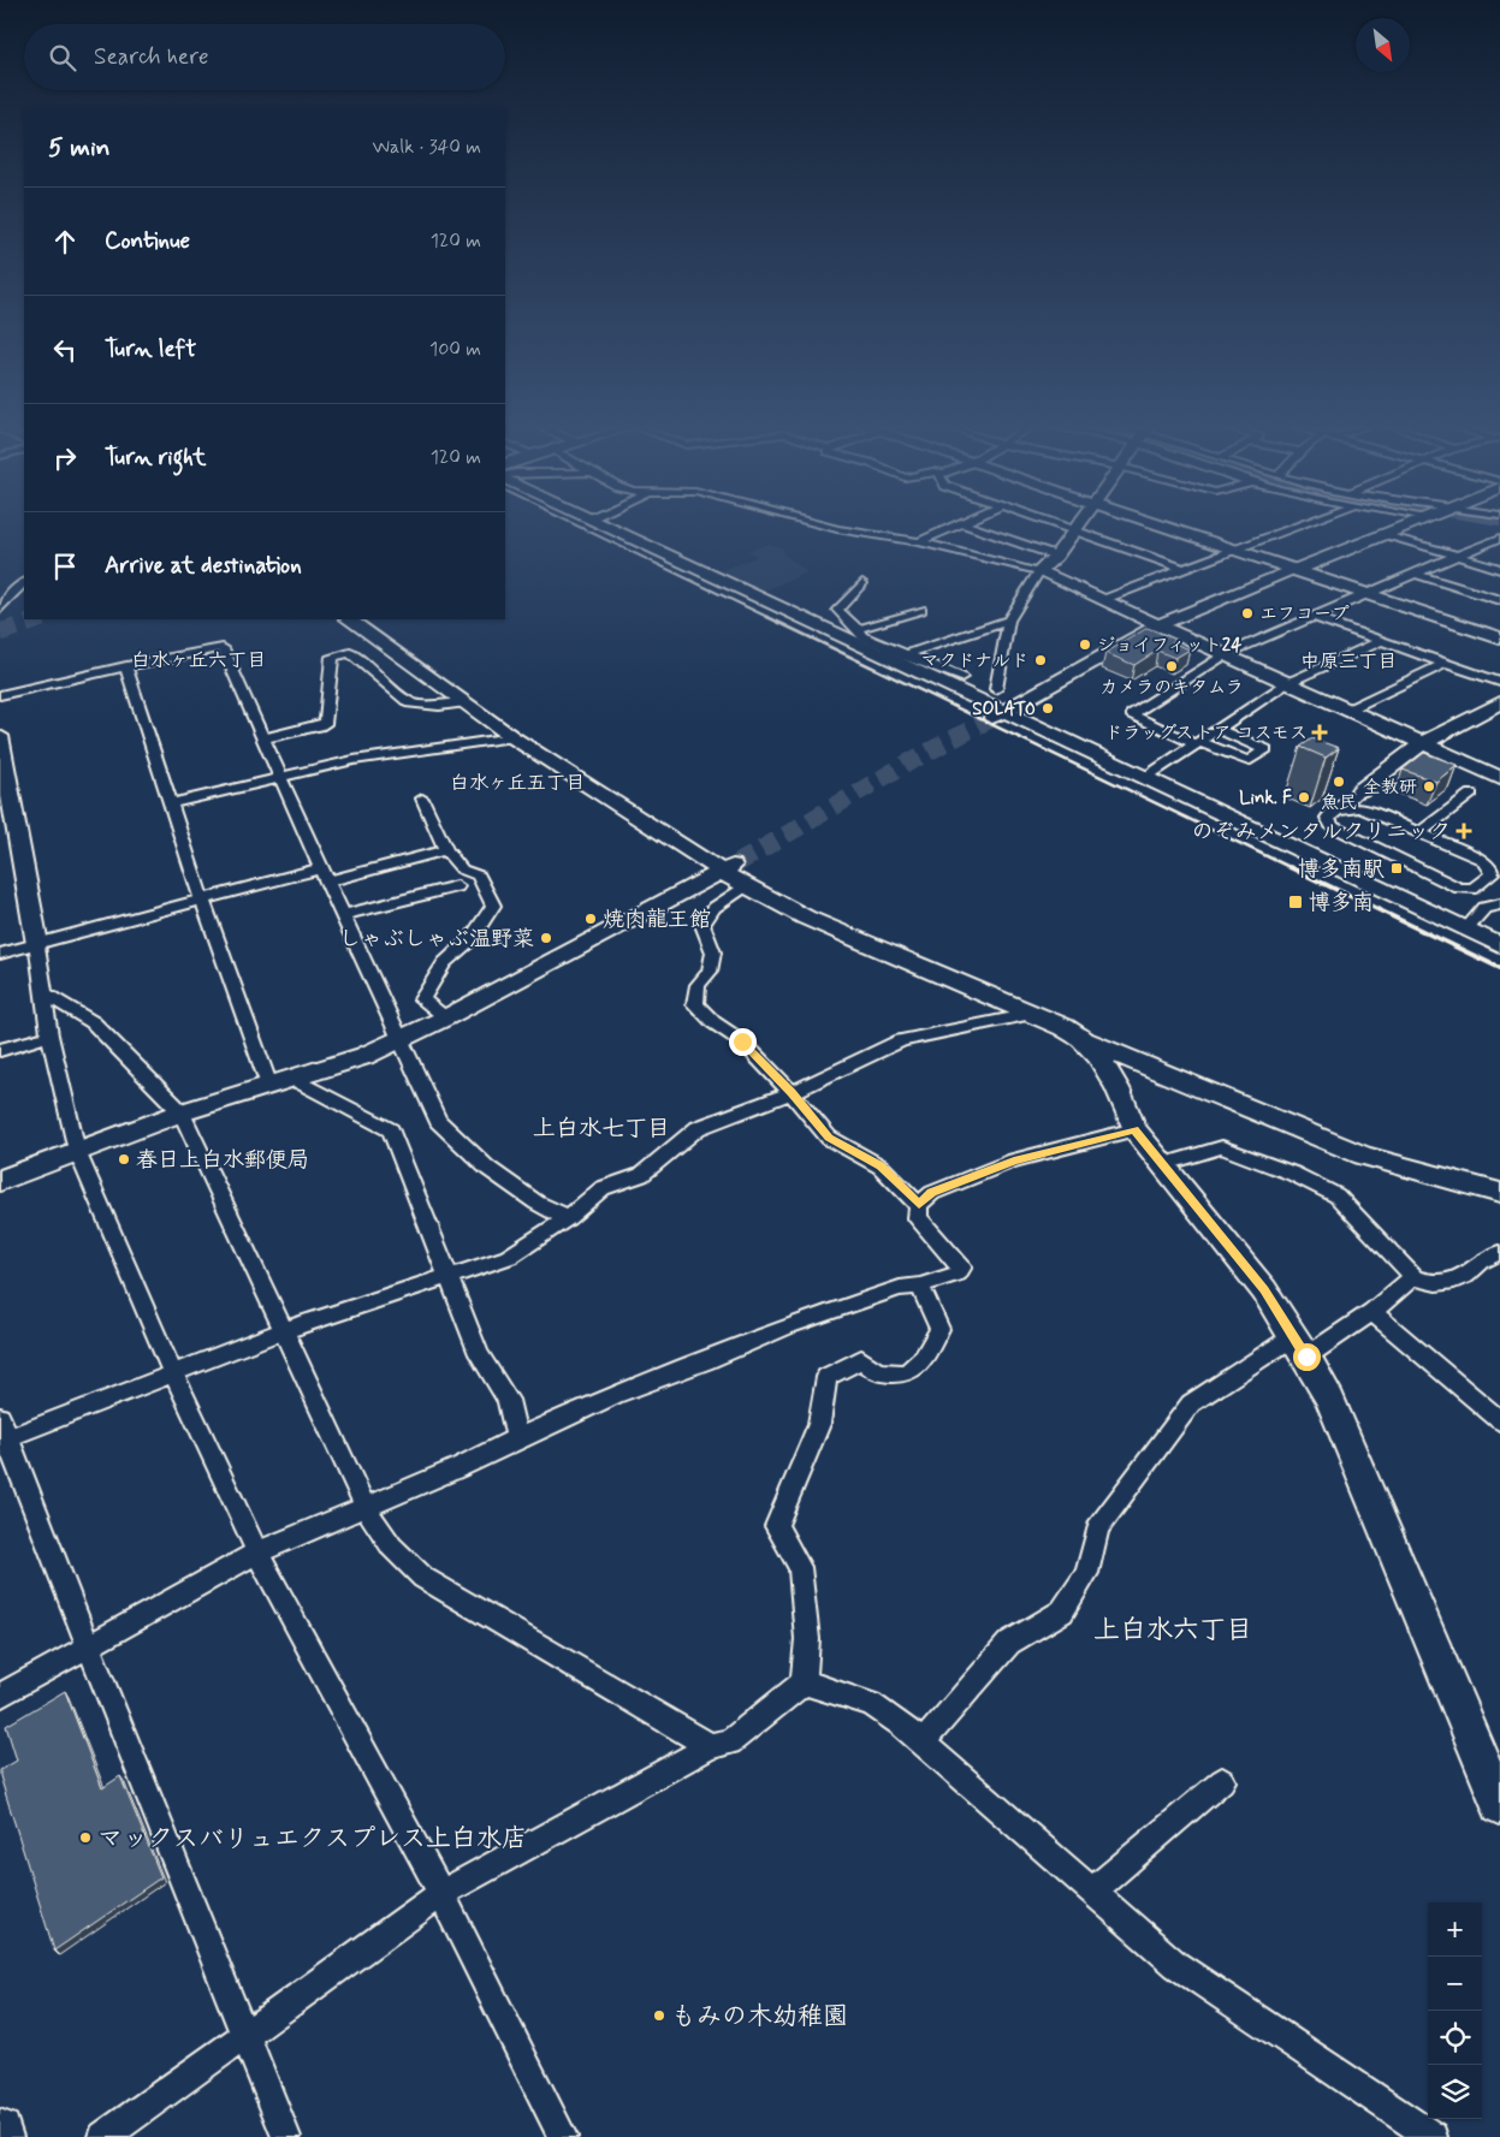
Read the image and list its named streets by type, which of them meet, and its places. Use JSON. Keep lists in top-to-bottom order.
{
  "districts": [
    "白水ヶ丘六丁目",
    "中原三丁目",
    "白水ヶ丘五丁目",
    "上白水七丁目",
    "上白水六丁目"
  ],
  "places": {
    "other": [
      "エフコープ",
      "ジョイフィット24",
      "マクドナルド",
      "カメラのキタムラ",
      "SOLATO",
      "魚民",
      "全教研",
      "Link. F",
      "焼肉龍王館",
      "しゃぶしゃぶ温野菜",
      "春日上白水郵便局",
      "マックスバリュエクスプレス上白水店",
      "もみの木幼稚園"
    ],
    "health": ["ドラッグストア コスモス", "のぞみメンタルクリニック"],
    "transit": ["博多南駅", "博多南"]
  },
  "north": "bottom right",
  "page": {
    "search": "Search here",
    "heading": ["5 min", "Walk · 340 m"],
    "list": [
      ["Continue", "120 m"],
      ["Turn left", "100 m"],
      ["Turn right", "120 m"],
      "Arrive at destination"
    ],
    "map_buttons": ["+", "−"]
  }
}
